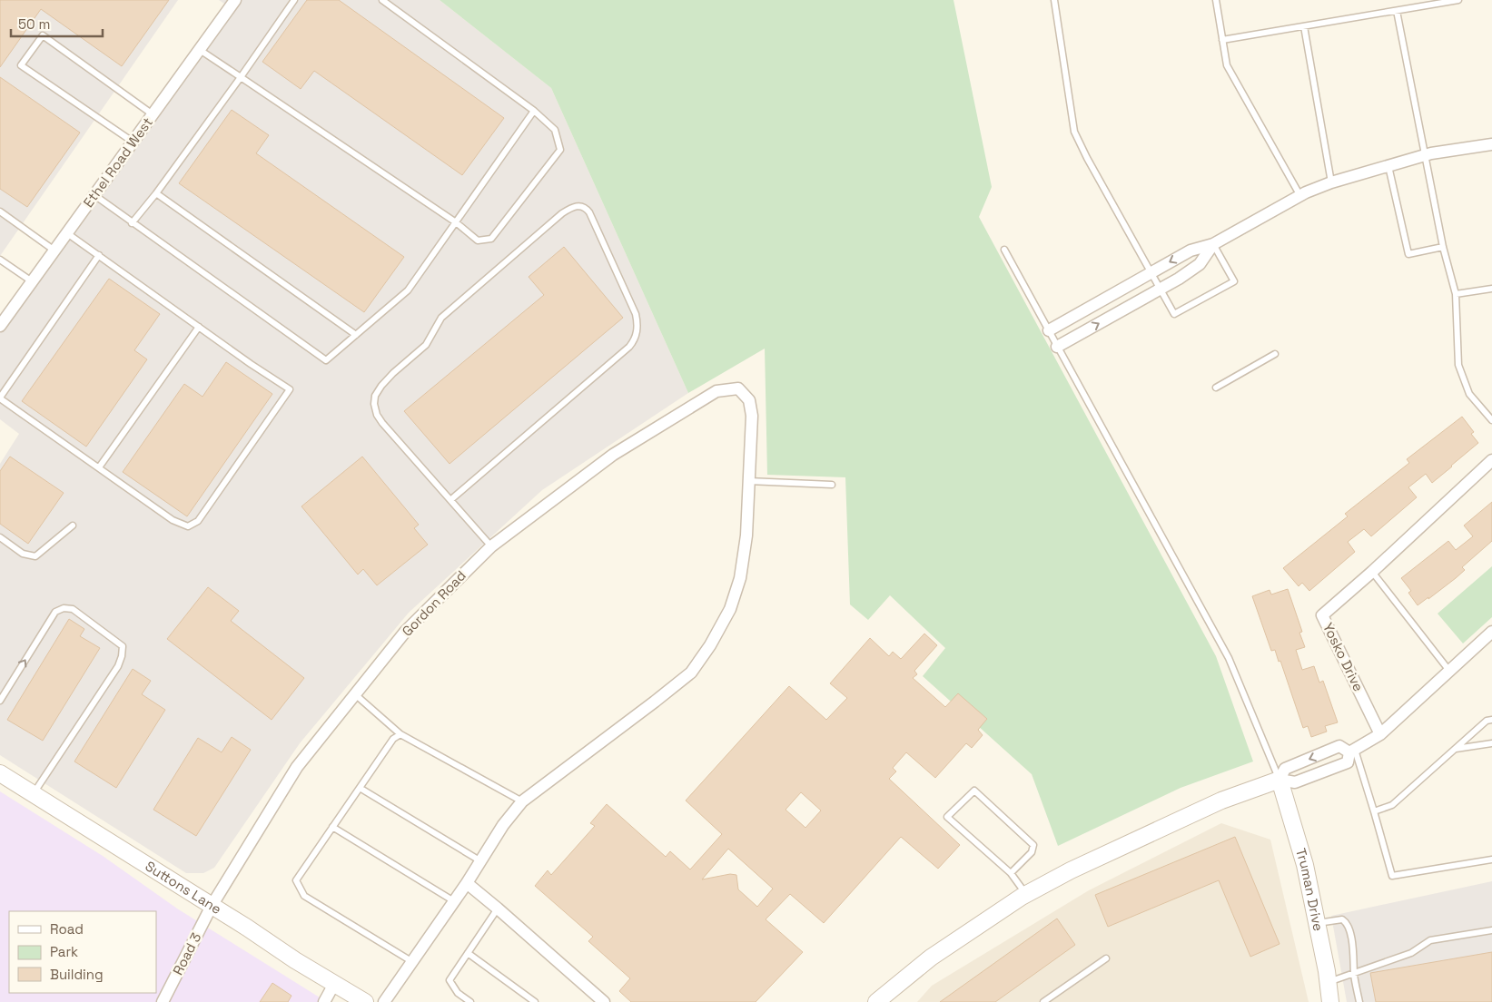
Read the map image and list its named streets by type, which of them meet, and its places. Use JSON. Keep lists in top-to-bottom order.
{
  "streets": {
    "street": [
      "Ethel Road West",
      "Gordon Road",
      "Yosko Drive",
      "Suttons Lane",
      "Truman Drive",
      "Road 3"
    ]
  },
  "crossings": [
    ["Gordon Road", "Suttons Lane"],
    ["Gordon Road", "Road 3"],
    ["Suttons Lane", "Road 3"]
  ],
  "legend": ["Road", "Park", "Building"],
  "scale_bar": "50 m"
}
